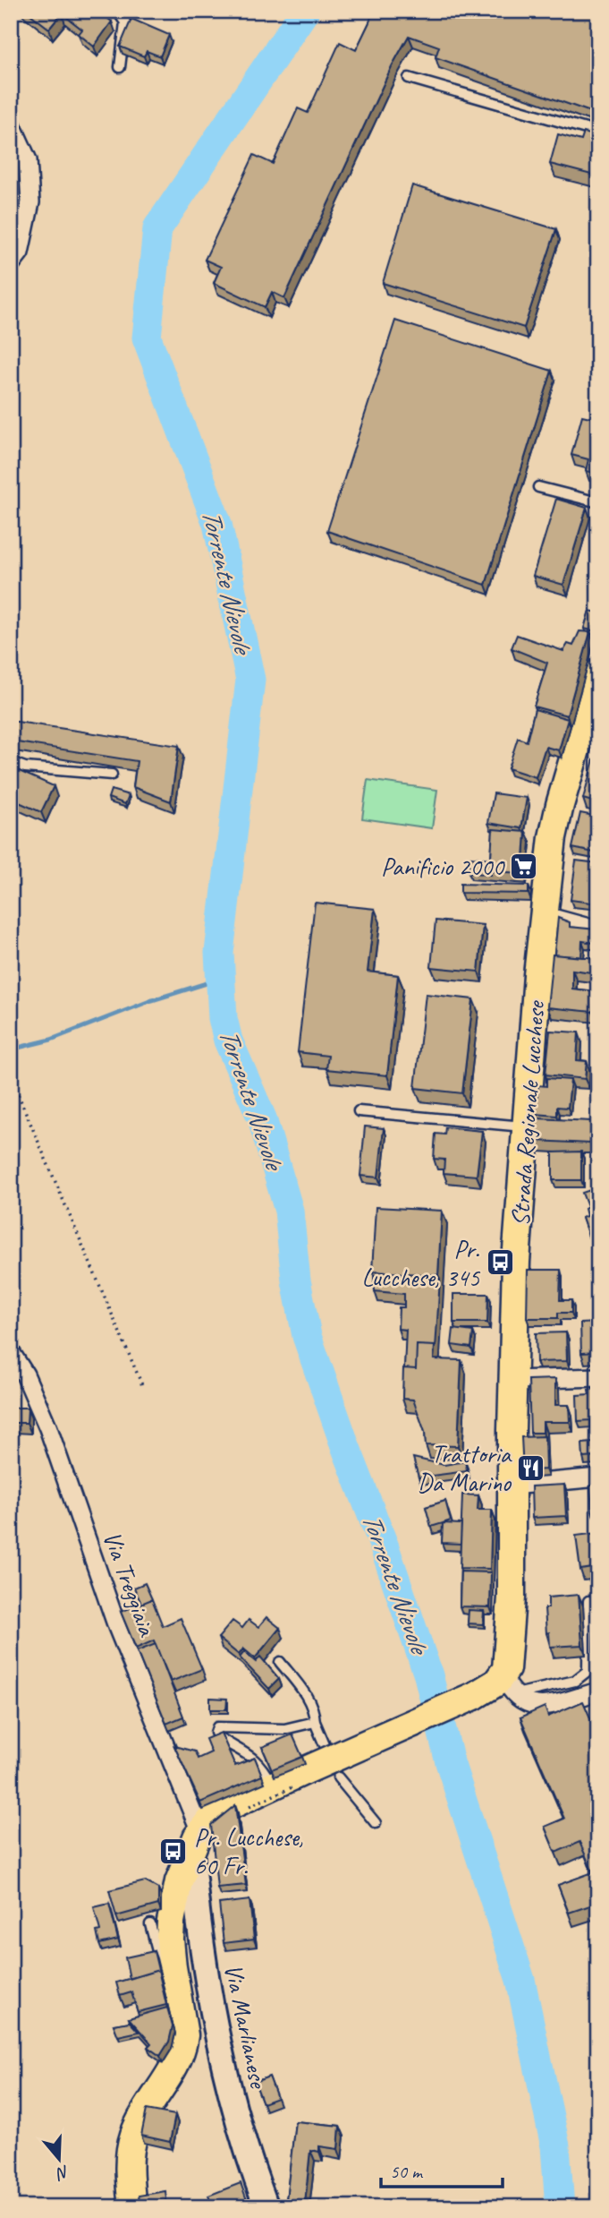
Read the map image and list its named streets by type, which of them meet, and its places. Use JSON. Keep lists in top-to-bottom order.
{
  "streets": {
    "main road": ["Strada Regionale Lucchese"],
    "street": ["Via Treggiaia", "Via Marlianese"]
  },
  "crossings": [
    ["Via Treggiaia", "Via Marlianese"]
  ],
  "water": ["Torrente Nievole"],
  "places": {
    "supermarket": ["Panificio 2000"],
    "bus stop": ["Pr. Lucchese, 345", "Pr. Lucchese, 60 Fr."],
    "restaurant": ["Trattoria Da Marino"]
  },
  "scale_bar": "50 m",
  "north": "bottom"
}
